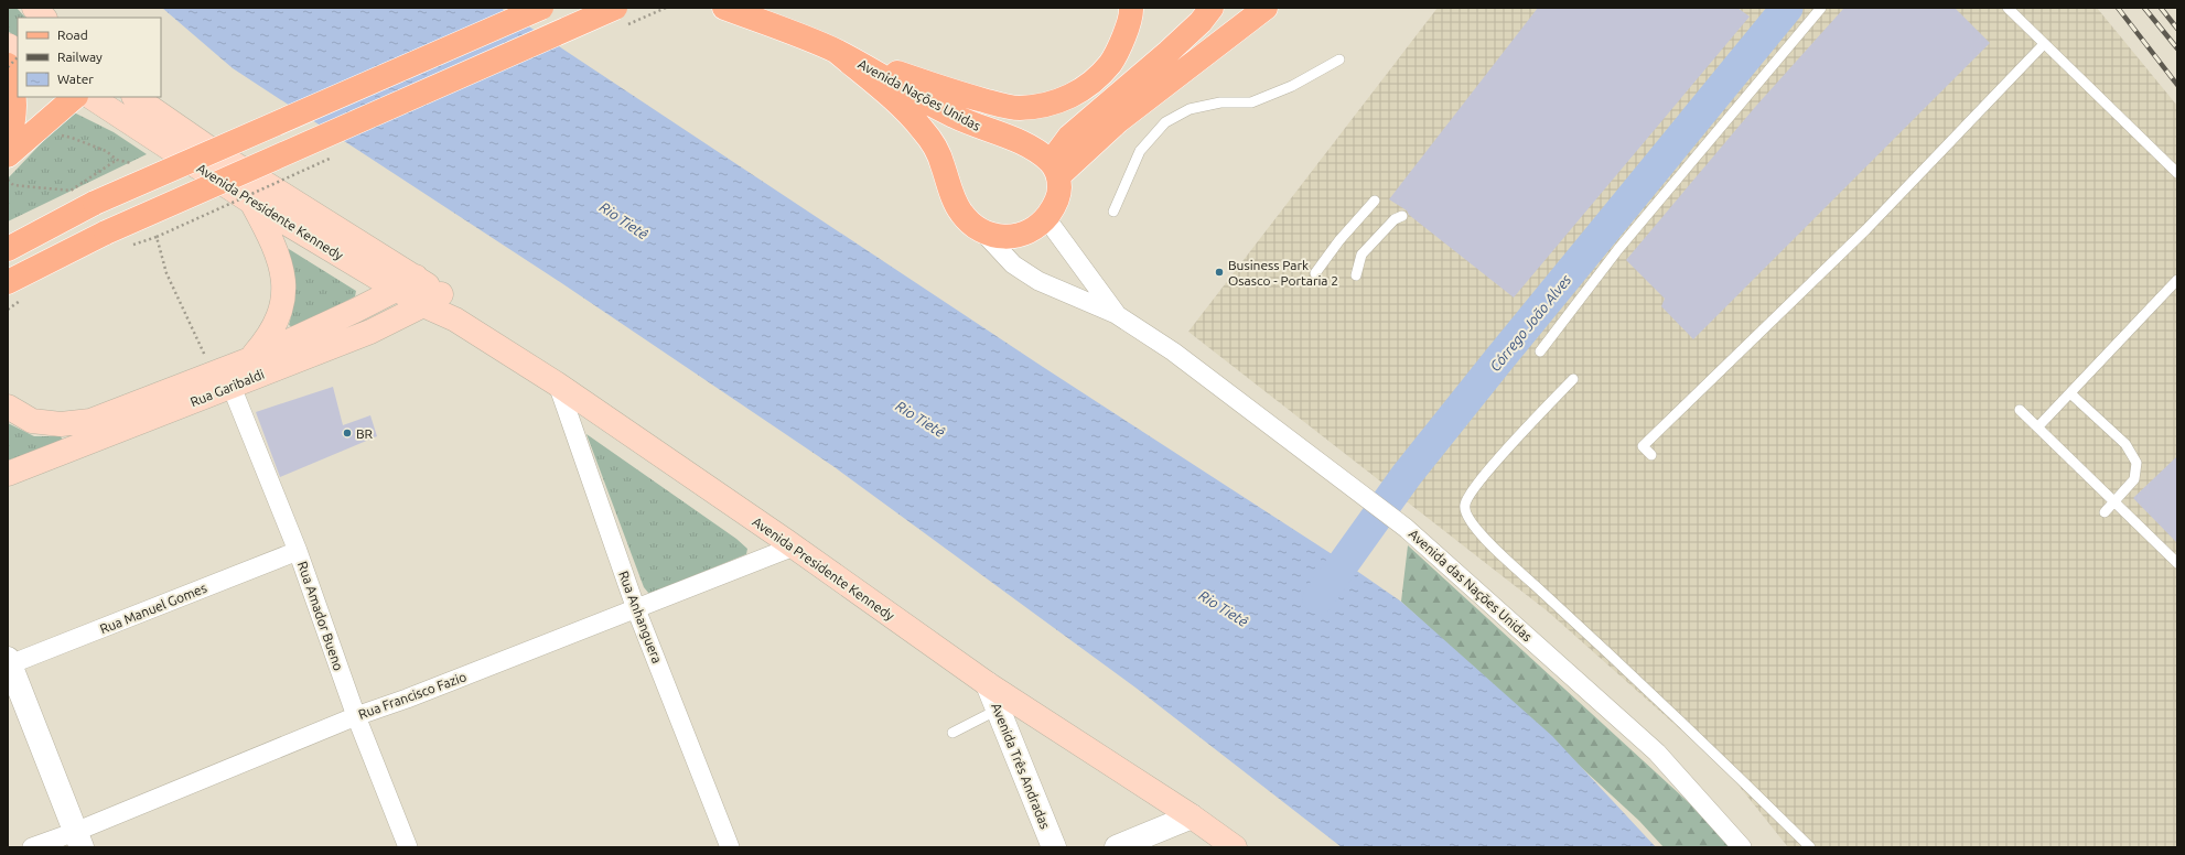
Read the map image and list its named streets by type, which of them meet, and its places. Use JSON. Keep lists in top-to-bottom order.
{
  "streets": {
    "main road": ["Avenida Nações Unidas", "Avenida Presidente Kennedy", "Rua Garibaldi"],
    "street": [
      "Avenida das Nações Unidas",
      "Rua Manuel Gomes",
      "Rua Amador Bueno",
      "Rua Anhanguera",
      "Rua Francisco Fazio",
      "Avenida Três Andradas"
    ]
  },
  "crossings": [
    ["Avenida Presidente Kennedy", "Rua Garibaldi"],
    ["Avenida Presidente Kennedy", "Rua Anhanguera"],
    ["Avenida Presidente Kennedy", "Rua Francisco Fazio"],
    ["Avenida Presidente Kennedy", "Avenida Três Andradas"],
    ["Rua Garibaldi", "Rua Amador Bueno"],
    ["Rua Manuel Gomes", "Rua Amador Bueno"],
    ["Rua Amador Bueno", "Rua Francisco Fazio"],
    ["Rua Anhanguera", "Rua Francisco Fazio"]
  ],
  "water": ["Rio Tietê", "Córrego João Alves"],
  "places": ["Business Park Osasco - Portaria 2", "BR"],
  "legend": ["Road", "Railway", "Water"]
}
